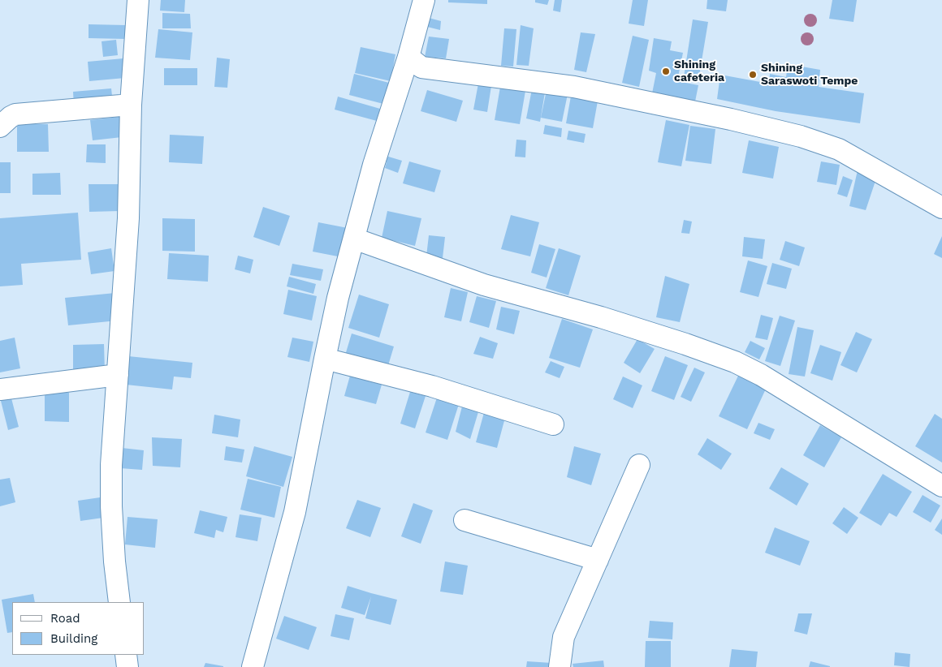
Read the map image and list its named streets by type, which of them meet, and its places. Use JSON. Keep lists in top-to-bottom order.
{
  "places": ["Shining cafeteria", "Shining Saraswoti Tempe"],
  "legend": ["Road", "Building"]
}
